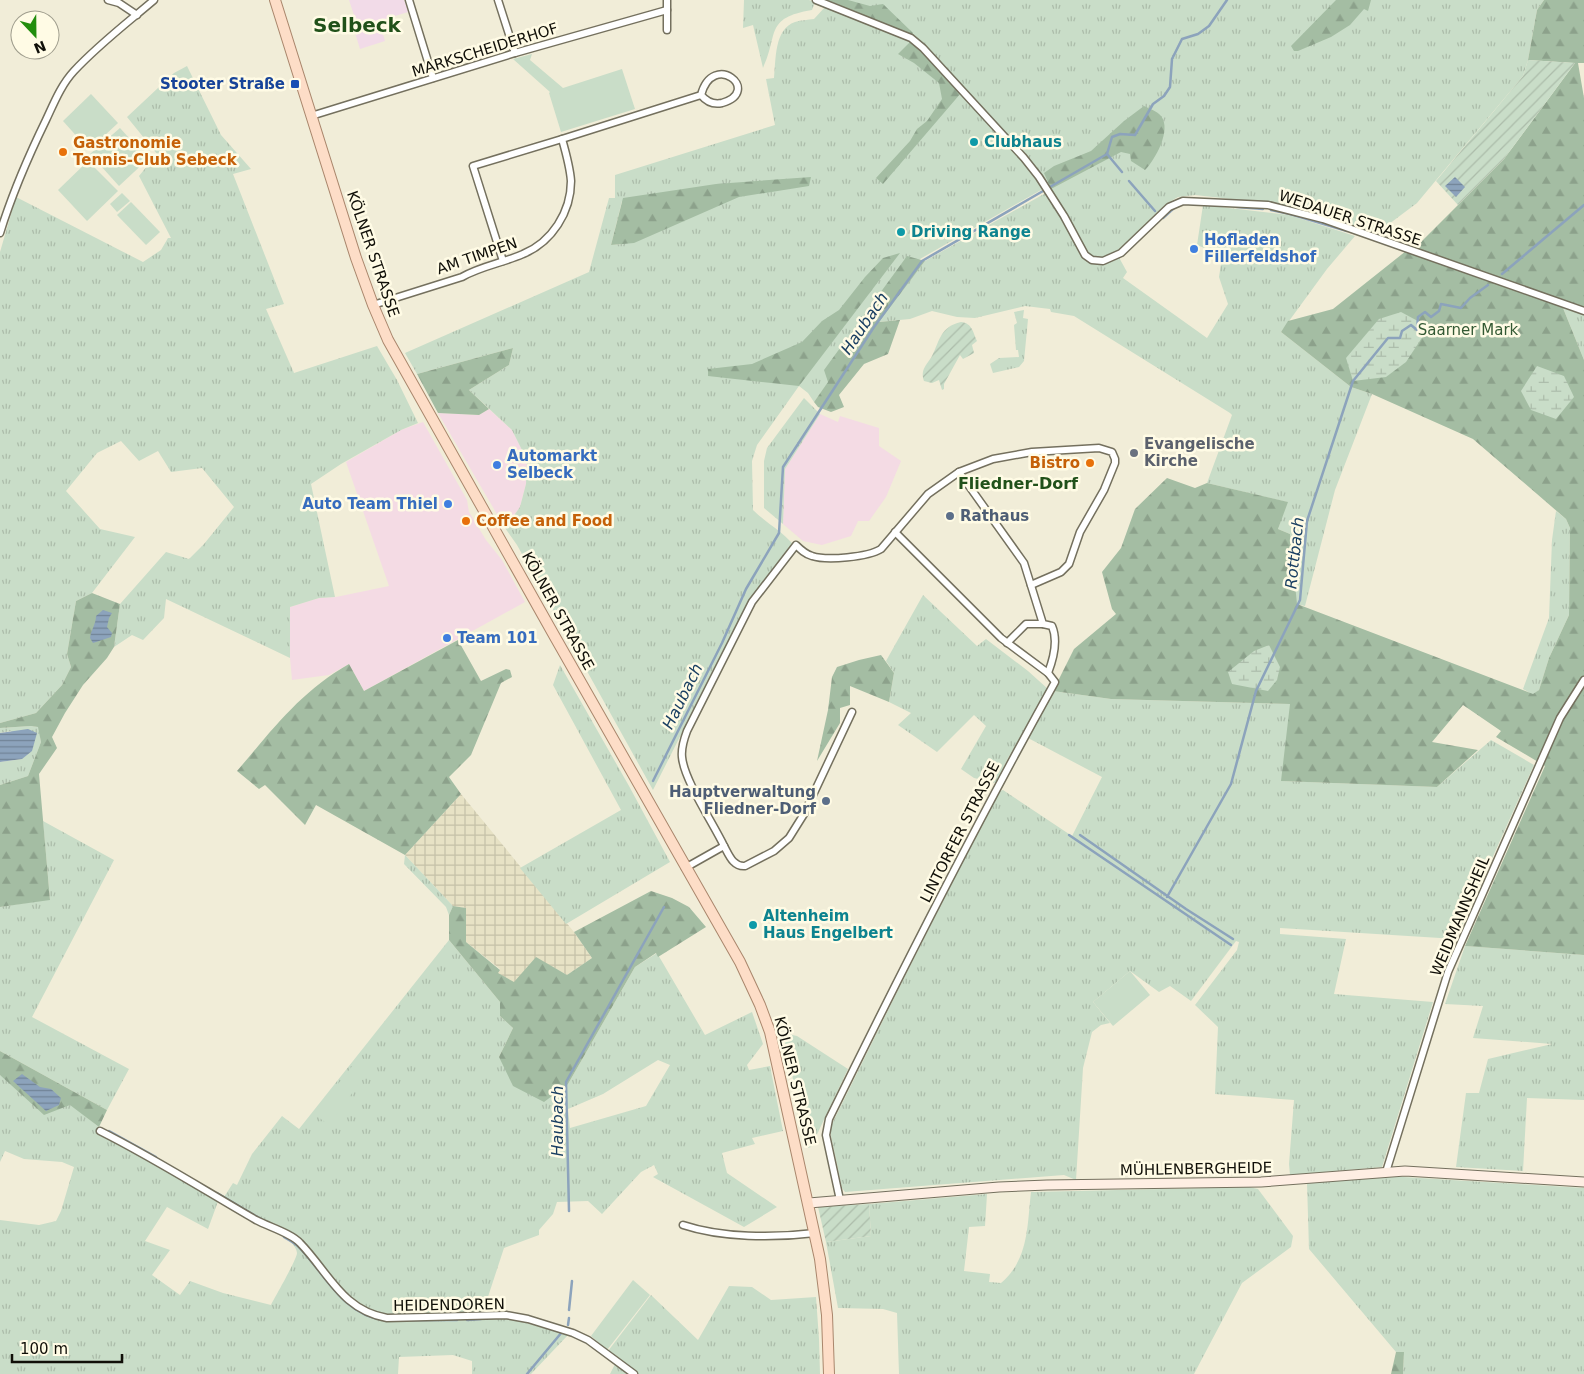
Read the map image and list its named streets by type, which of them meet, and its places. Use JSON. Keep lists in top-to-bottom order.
{
  "streets": {
    "main road": ["KÖLNER STRASSE"],
    "street": [
      "MARKSCHEIDERHOF",
      "WEDAUER STRASSE",
      "AM TIMPEN",
      "LINTORFER STRASSE",
      "WEIDMANNSHEIL",
      "MÜHLENBERGHEIDE",
      "HEIDENDOREN"
    ]
  },
  "crossings": [
    ["MARKSCHEIDERHOF", "KÖLNER STRASSE"],
    ["KÖLNER STRASSE", "AM TIMPEN"],
    ["KÖLNER STRASSE", "MÜHLENBERGHEIDE"],
    ["LINTORFER STRASSE", "MÜHLENBERGHEIDE"],
    ["WEIDMANNSHEIL", "MÜHLENBERGHEIDE"]
  ],
  "districts": ["Selbeck", "Fliedner-Dorf"],
  "water": ["Haubach", "Rottbach"],
  "parks": ["Saarner Mark"],
  "places": {
    "transit": ["Stooter Straße"],
    "other": [
      "Clubhaus",
      "Gastronomie Tennis-Club Sebeck",
      "Driving Range",
      "Hofladen Fillerfeldshof",
      "Evangelische Kirche",
      "Bistro",
      "Automarkt Selbeck",
      "Auto Team Thiel",
      "Rathaus",
      "Coffee and Food",
      "Team 101",
      "Hauptverwaltung Fliedner-Dorf",
      "Altenheim Haus Engelbert"
    ]
  },
  "scale_bar": "100 m",
  "north": "bottom"
}
